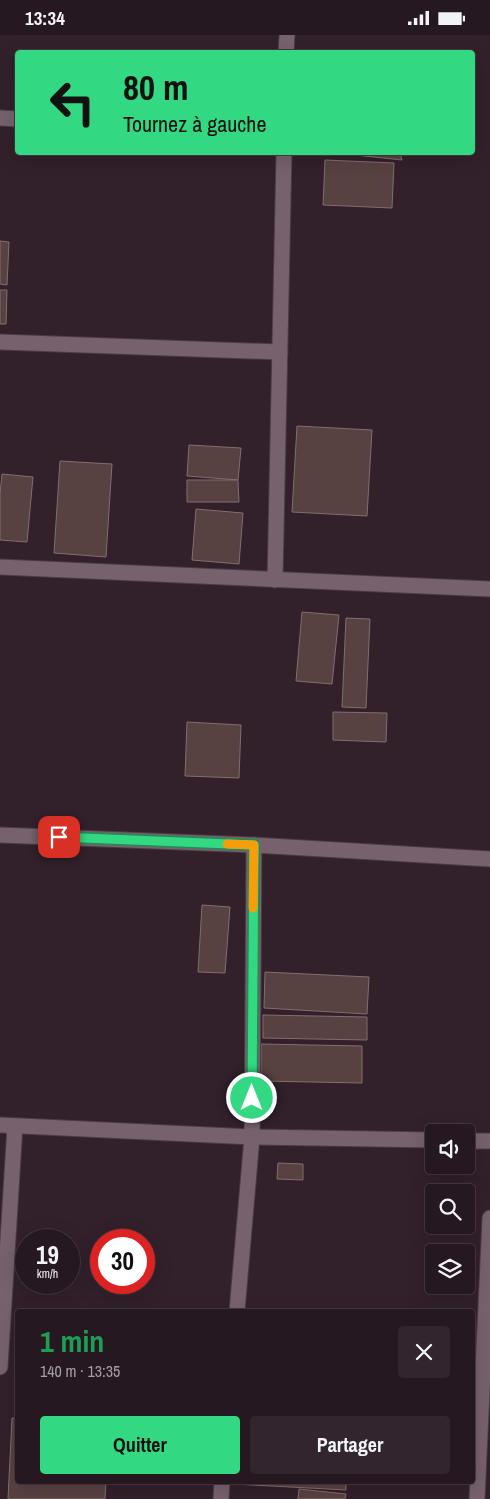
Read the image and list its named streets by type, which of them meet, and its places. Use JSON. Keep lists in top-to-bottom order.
{
  "page": {
    "status": "13:34",
    "turn": ["80 m", "Tournez à gauche"],
    "speed": "19 km/h",
    "limit": "30",
    "heading": ["1 min", "140 m · 13:35"],
    "buttons": ["Quitter", "Partager"]
  }
}
